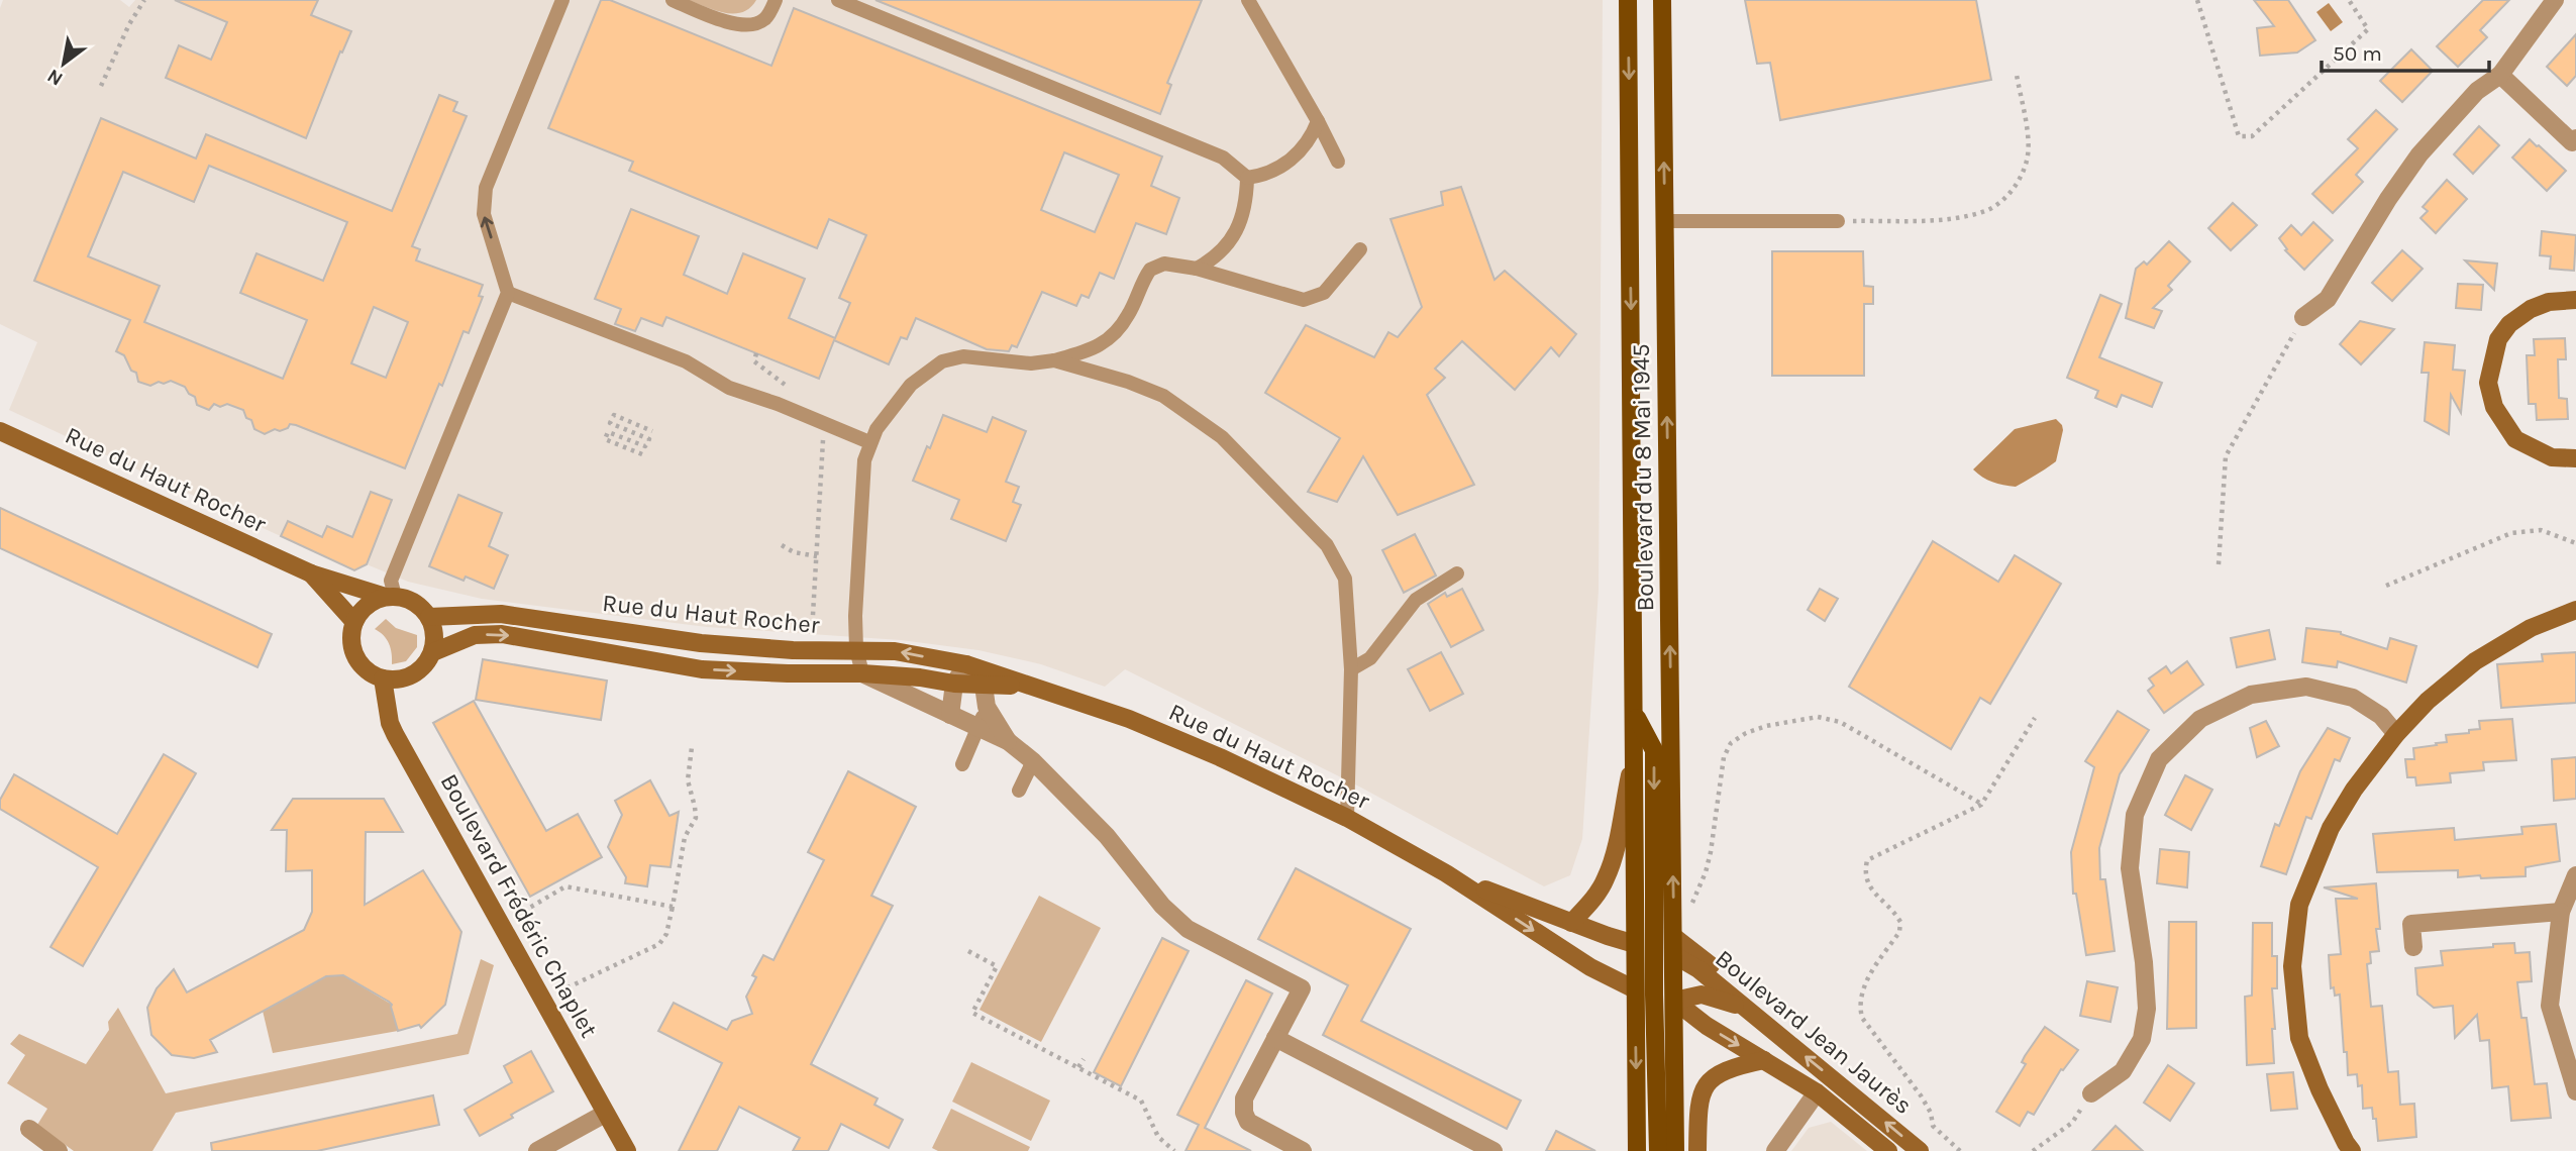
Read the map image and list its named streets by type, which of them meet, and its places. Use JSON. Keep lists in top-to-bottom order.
{
  "streets": {
    "main road": ["Boulevard du 8 Mai 1945", "Boulevard Jean Jaurès"],
    "street": ["Rue du Haut Rocher", "Boulevard Frédéric Chaplet"]
  },
  "crossings": [
    ["Boulevard du 8 Mai 1945", "Rue du Haut Rocher"],
    ["Boulevard du 8 Mai 1945", "Boulevard Jean Jaurès"],
    ["Rue du Haut Rocher", "Boulevard Frédéric Chaplet"],
    ["Rue du Haut Rocher", "Boulevard Jean Jaurès"]
  ],
  "scale_bar": "50 m",
  "north": "bottom left"
}
